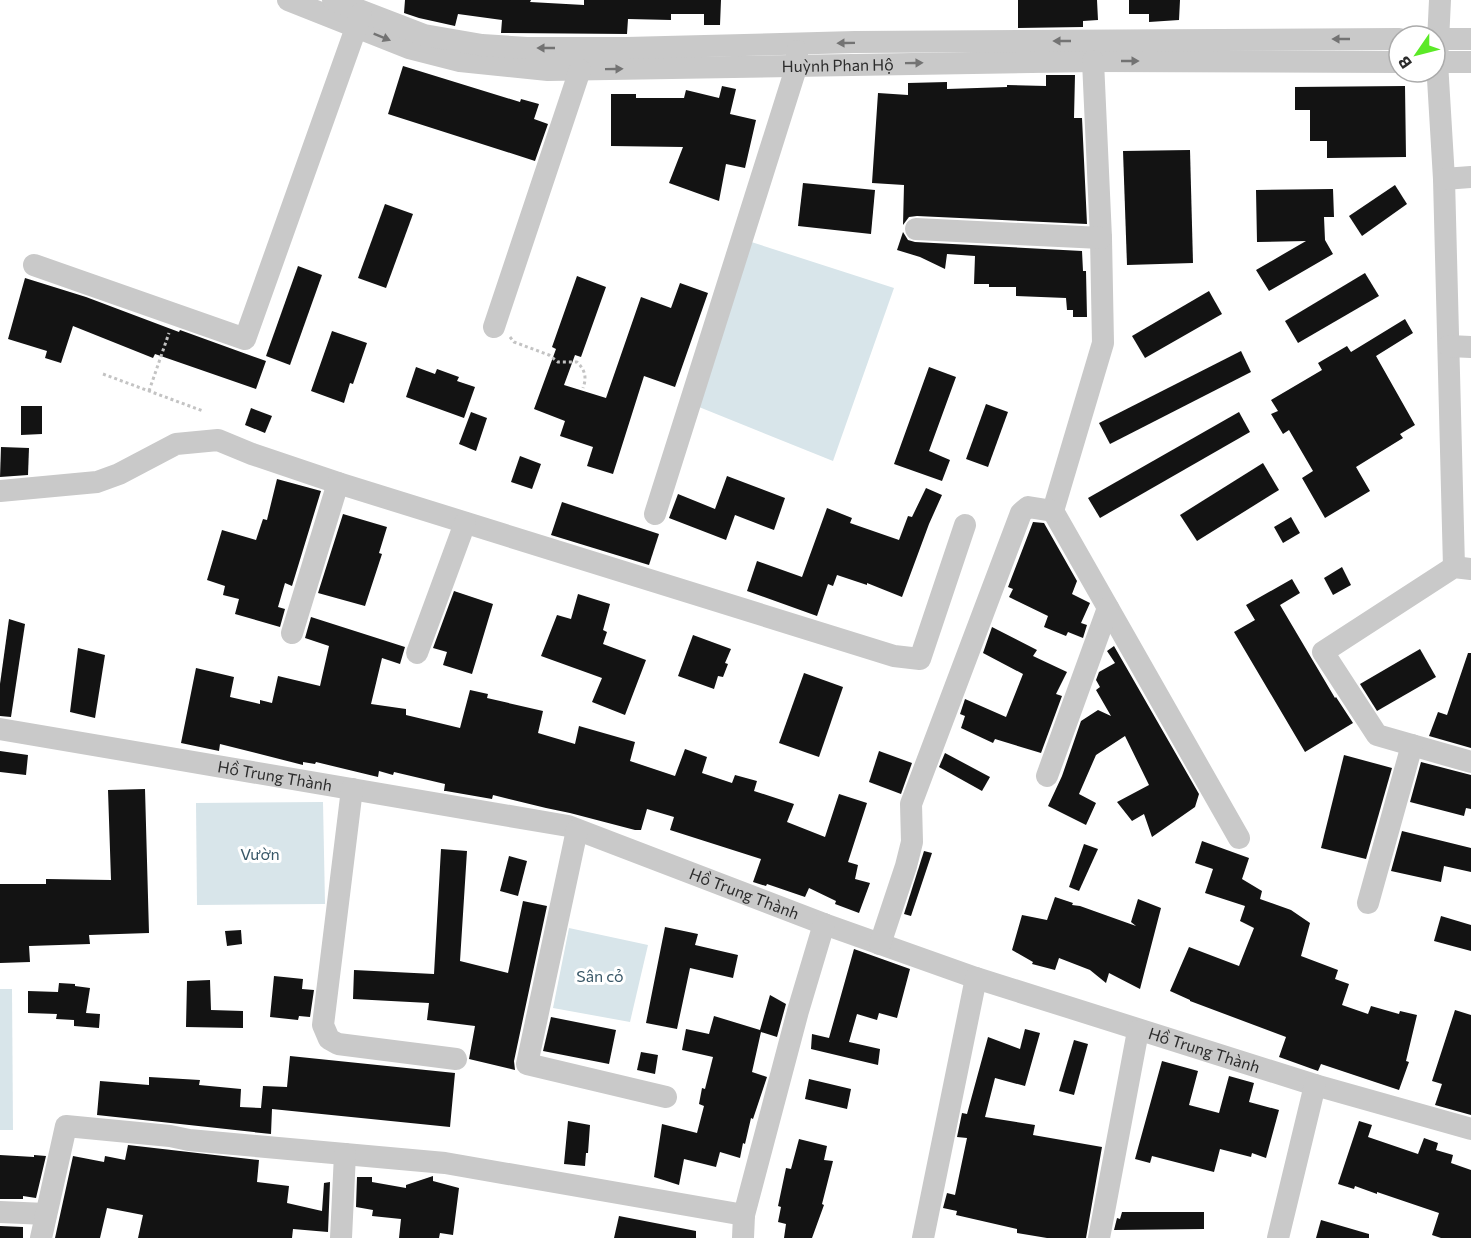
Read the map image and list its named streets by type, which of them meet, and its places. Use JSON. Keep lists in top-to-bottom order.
{
  "streets": {
    "street": ["Huỳnh Phan Hộ", "Hồ Trung Thành"]
  },
  "parks": ["Vườn", "Sân cỏ"],
  "north": "bottom left"
}
